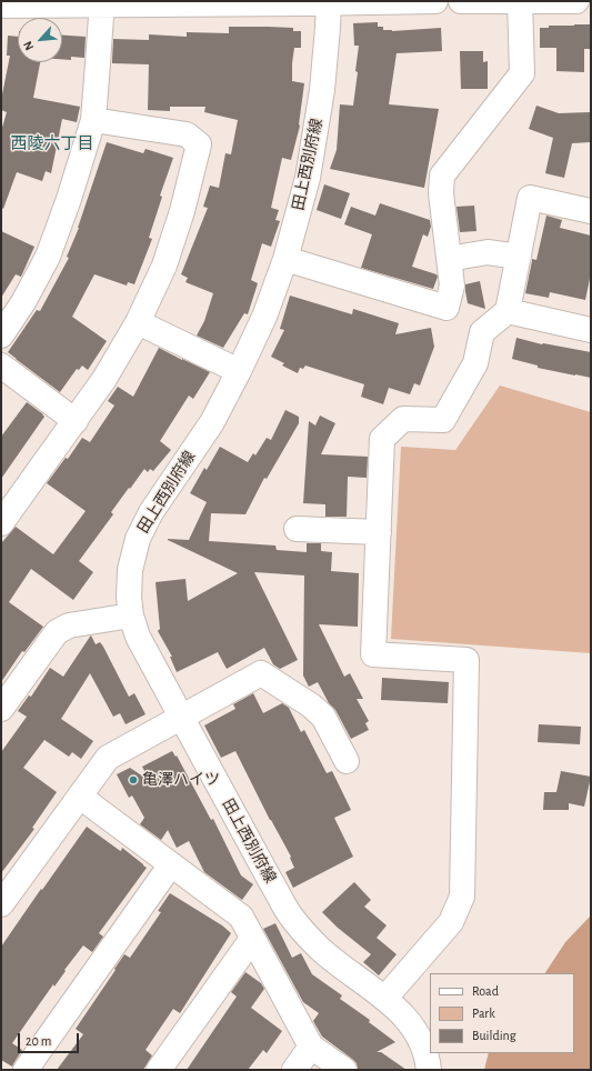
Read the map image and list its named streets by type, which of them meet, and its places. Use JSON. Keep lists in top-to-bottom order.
{
  "streets": {
    "street": ["田上西別府線"]
  },
  "districts": ["西陵六丁目"],
  "places": ["亀澤ハイツ"],
  "legend": ["Road", "Park", "Building"],
  "scale_bar": "20 m",
  "north": "bottom left"
}
